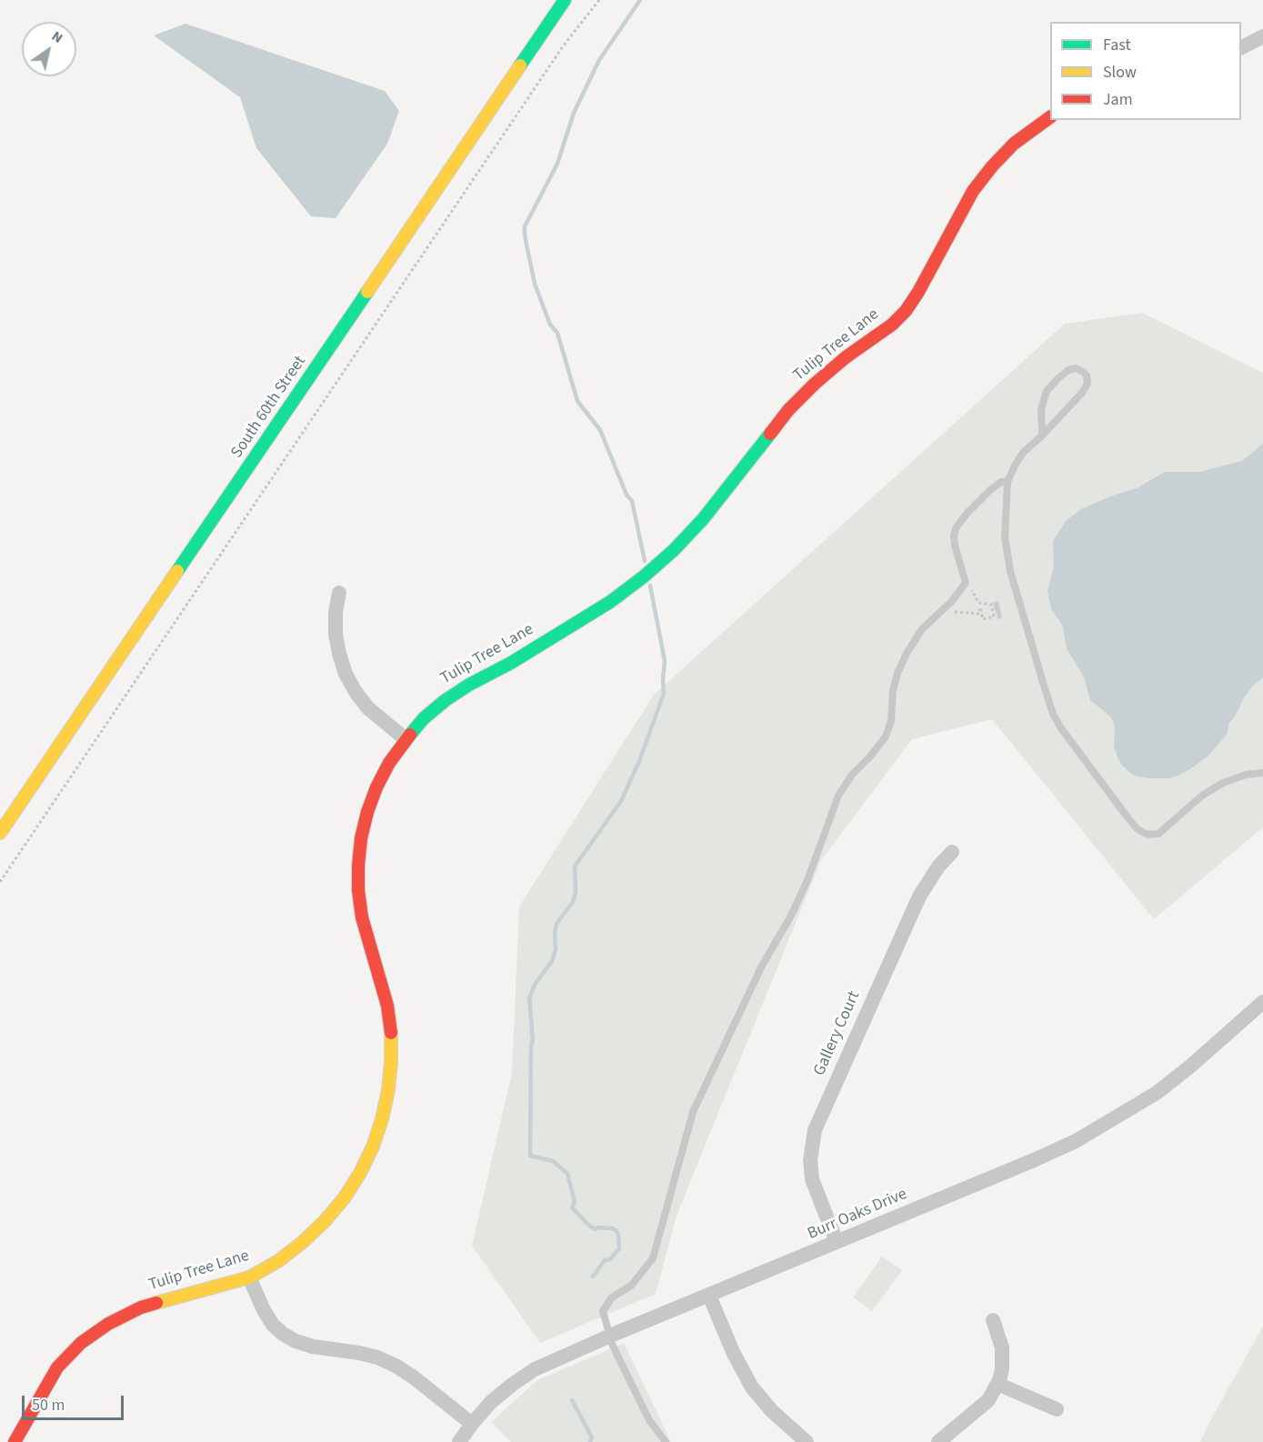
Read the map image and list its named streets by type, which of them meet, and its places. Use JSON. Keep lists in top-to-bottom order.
{
  "streets": {
    "street": [
      "Tulip Tree Lane",
      "South 60th Street",
      "Gallery Court",
      "Burr Oaks Drive"
    ]
  },
  "crossings": [
    ["Gallery Court", "Burr Oaks Drive"]
  ],
  "legend": ["Fast", "Slow", "Jam"],
  "scale_bar": "50 m",
  "north": "top right"
}
